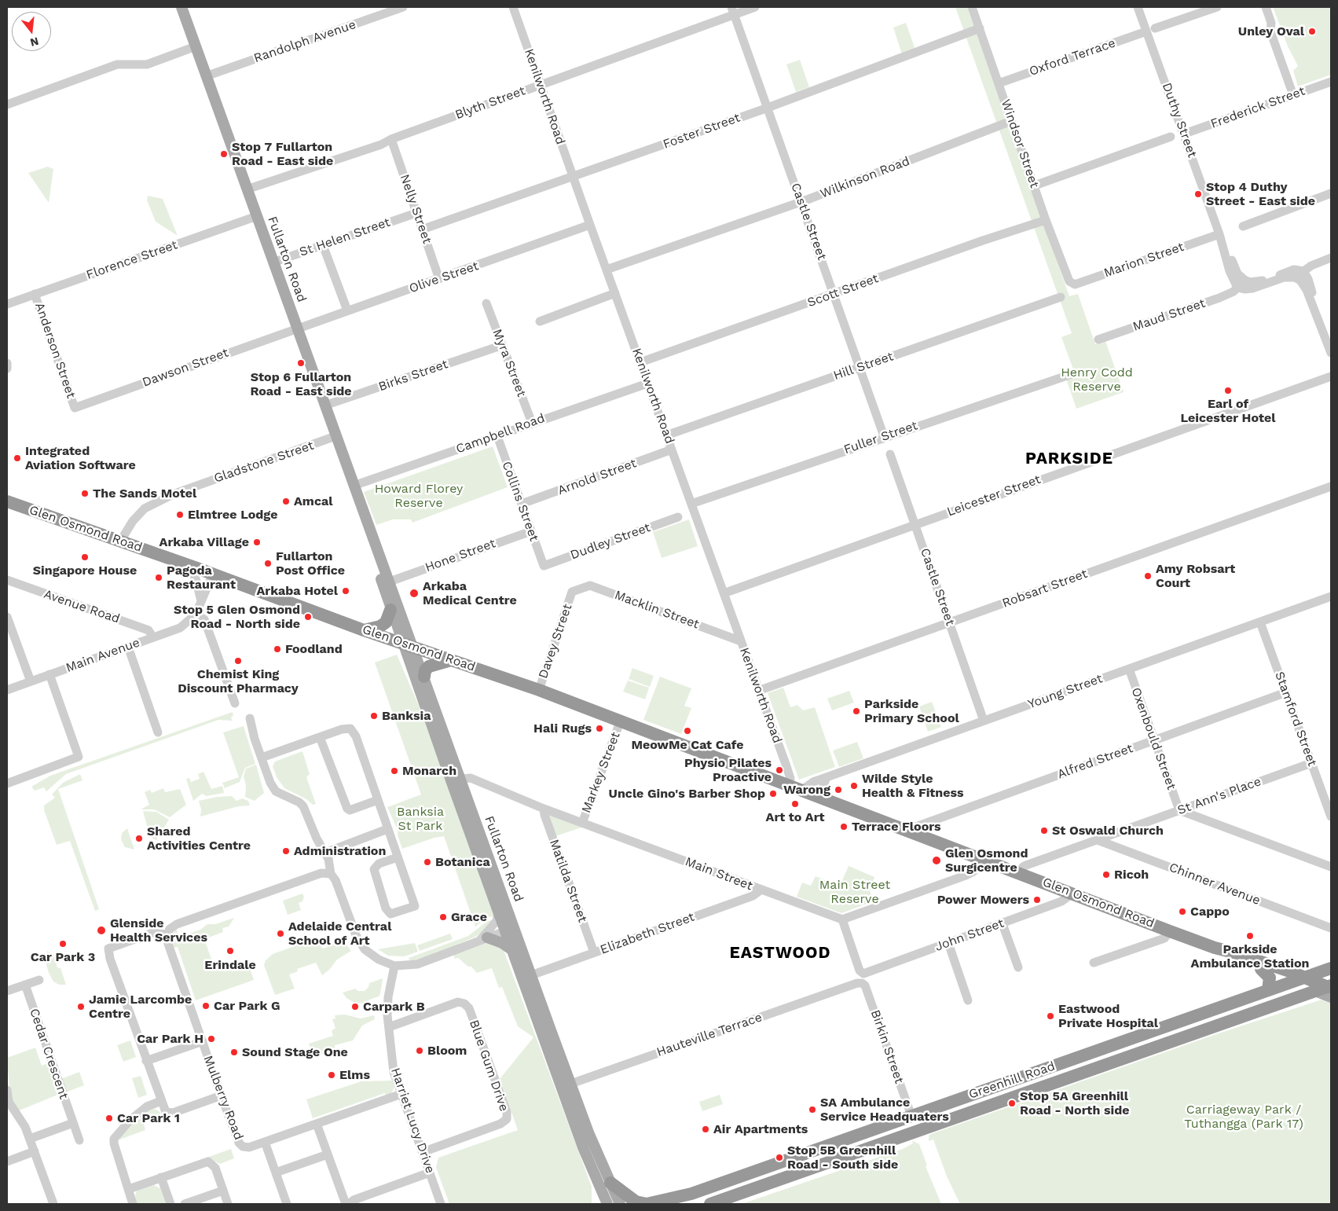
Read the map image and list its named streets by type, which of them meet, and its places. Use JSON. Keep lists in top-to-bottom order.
{
  "streets": {
    "highway": ["Glen Osmond Road", "Greenhill Road"],
    "main road": ["Fullarton Road"],
    "street": [
      "Randolph Avenue",
      "Oxford Terrace",
      "Kenilworth Road",
      "Blyth Street",
      "Frederick Street",
      "Duthy Street",
      "Foster Street",
      "Windsor Street",
      "Wilkinson Road",
      "Nelly Street",
      "Castle Street",
      "St Helen Street",
      "Florence Street",
      "Marion Street",
      "Olive Street",
      "Scott Street",
      "Maud Street",
      "Anderson Street",
      "Myra Street",
      "Hill Street",
      "Dawson Street",
      "Birks Street",
      "Campbell Road",
      "Fuller Street",
      "Gladstone Street",
      "Arnold Street",
      "Leicester Street",
      "Collins Street",
      "Dudley Street",
      "Hone Street",
      "Robsart Street",
      "Avenue Road",
      "Macklin Street",
      "Davey Street",
      "Main Avenue",
      "Young Street",
      "Stamford Street",
      "Oxenbould Street",
      "Alfred Street",
      "Markey Street",
      "St Ann's Place",
      "Main Street",
      "Matilda Street",
      "Chinner Avenue",
      "Elizabeth Street",
      "John Street",
      "Hauteville Terrace",
      "Birkin Street",
      "Cedar Crescent",
      "Blue Gum Drive",
      "Mulberry Road",
      "Harriet Lucy Drive"
    ]
  },
  "crossings": [
    ["Randolph Avenue", "Fullarton Road"],
    ["Oxford Terrace", "Duthy Street"],
    ["Oxford Terrace", "Windsor Street"],
    ["Kenilworth Road", "Blyth Street"],
    ["Kenilworth Road", "Foster Street"],
    ["Kenilworth Road", "Wilkinson Road"],
    ["Kenilworth Road", "Olive Street"],
    ["Kenilworth Road", "Scott Street"],
    ["Kenilworth Road", "Hill Street"],
    ["Kenilworth Road", "Campbell Road"],
    ["Kenilworth Road", "Fuller Street"],
    ["Kenilworth Road", "Arnold Street"],
    ["Kenilworth Road", "Leicester Street"],
    ["Kenilworth Road", "Glen Osmond Road"],
    ["Kenilworth Road", "Robsart Street"],
    ["Kenilworth Road", "Macklin Street"],
    ["Blyth Street", "Nelly Street"],
    ["Blyth Street", "Castle Street"],
    ["Blyth Street", "Fullarton Road"],
    ["Frederick Street", "Duthy Street"],
    ["Duthy Street", "Marion Street"],
    ["Duthy Street", "Maud Street"],
    ["Foster Street", "Windsor Street"],
    ["Foster Street", "Nelly Street"],
    ["Foster Street", "Castle Street"],
    ["Windsor Street", "Wilkinson Road"],
    ["Windsor Street", "Marion Street"],
    ["Windsor Street", "Scott Street"],
    ["Wilkinson Road", "Castle Street"],
    ["Nelly Street", "St Helen Street"],
    ["Nelly Street", "Olive Street"],
    ["Castle Street", "Scott Street"],
    ["Castle Street", "Hill Street"],
    ["Castle Street", "Fuller Street"],
    ["Castle Street", "Leicester Street"],
    ["Castle Street", "Robsart Street"],
    ["Castle Street", "Young Street"],
    ["St Helen Street", "Fullarton Road"],
    ["Fullarton Road", "Florence Street"],
    ["Fullarton Road", "Olive Street"],
    ["Fullarton Road", "Dawson Street"],
    ["Fullarton Road", "Birks Street"],
    ["Fullarton Road", "Campbell Road"],
    ["Fullarton Road", "Gladstone Street"],
    ["Fullarton Road", "Glen Osmond Road"],
    ["Fullarton Road", "Hone Street"],
    ["Fullarton Road", "Main Street"],
    ["Fullarton Road", "Elizabeth Street"],
    ["Fullarton Road", "Hauteville Terrace"],
    ["Florence Street", "Anderson Street"],
    ["Olive Street", "Dawson Street"],
    ["Anderson Street", "Dawson Street"],
    ["Myra Street", "Birks Street"],
    ["Myra Street", "Campbell Road"],
    ["Campbell Road", "Collins Street"],
    ["Gladstone Street", "Glen Osmond Road"],
    ["Arnold Street", "Collins Street"],
    ["Collins Street", "Dudley Street"],
    ["Collins Street", "Hone Street"],
    ["Glen Osmond Road", "Davey Street"],
    ["Glen Osmond Road", "Main Avenue"],
    ["Glen Osmond Road", "Young Street"],
    ["Glen Osmond Road", "Alfred Street"],
    ["Glen Osmond Road", "Markey Street"],
    ["Glen Osmond Road", "St Ann's Place"],
    ["Glen Osmond Road", "John Street"],
    ["Glen Osmond Road", "Greenhill Road"],
    ["Avenue Road", "Main Avenue"],
    ["Macklin Street", "Davey Street"],
    ["Young Street", "Stamford Street"],
    ["Young Street", "Oxenbould Street"],
    ["Stamford Street", "Alfred Street"],
    ["Stamford Street", "St Ann's Place"],
    ["Oxenbould Street", "Alfred Street"],
    ["Oxenbould Street", "St Ann's Place"],
    ["Markey Street", "Main Street"],
    ["St Ann's Place", "Chinner Avenue"],
    ["Main Street", "Matilda Street"],
    ["Main Street", "Elizabeth Street"],
    ["Main Street", "John Street"],
    ["Matilda Street", "Elizabeth Street"],
    ["Hauteville Terrace", "Birkin Street"],
    ["Birkin Street", "Greenhill Road"],
    ["Blue Gum Drive", "Harriet Lucy Drive"],
    ["Mulberry Road", "Harriet Lucy Drive"]
  ],
  "districts": ["PARKSIDE", "EASTWOOD"],
  "parks": [
    "Henry Codd Reserve",
    "Howard Florey Reserve",
    "Banksia St Park",
    "Main Street Reserve",
    "Carriageway Park / Tuthangga (Park 17)"
  ],
  "places": [
    "Unley Oval",
    "Stop 7 Fullarton Road - East side",
    "Stop 4 Duthy Street - East side",
    "Stop 6 Fullarton Road - East side",
    "Earl of Leicester Hotel",
    "Integrated Aviation Software",
    "The Sands Motel",
    "Amcal",
    "Elmtree Lodge",
    "Arkaba Village",
    "Singapore House",
    "Fullarton Post Office",
    "Amy Robsart Court",
    "Pagoda Restaurant",
    "Arkaba Hotel",
    "Arkaba Medical Centre",
    "Stop 5 Glen Osmond Road - North side",
    "Foodland",
    "Chemist King Discount Pharmacy",
    "Parkside Primary School",
    "Banksia",
    "Hali Rugs",
    "MeowMe Cat Cafe",
    "Physio Pilates Proactive",
    "Monarch",
    "Wilde Style Health & Fitness",
    "Warong",
    "Uncle Gino's Barber Shop",
    "Art to Art",
    "Terrace Floors",
    "St Oswald Church",
    "Shared Activities Centre",
    "Administration",
    "Glen Osmond Surgicentre",
    "Botanica",
    "Ricoh",
    "Power Mowers",
    "Cappo",
    "Grace",
    "Glenside Health Services",
    "Adelaide Central School of Art",
    "Parkside Ambulance Station",
    "Car Park 3",
    "Erindale",
    "Car Park G",
    "Jamie Larcombe Centre",
    "Carpark B",
    "Eastwood Private Hospital",
    "Car Park H",
    "Bloom",
    "Sound Stage One",
    "Elms",
    "Stop 5A Greenhill Road - North side",
    "SA Ambulance Service Headquaters",
    "Car Park 1",
    "Air Apartments",
    "Stop 5B Greenhill Road - South side"
  ],
  "north": "bottom"
}
